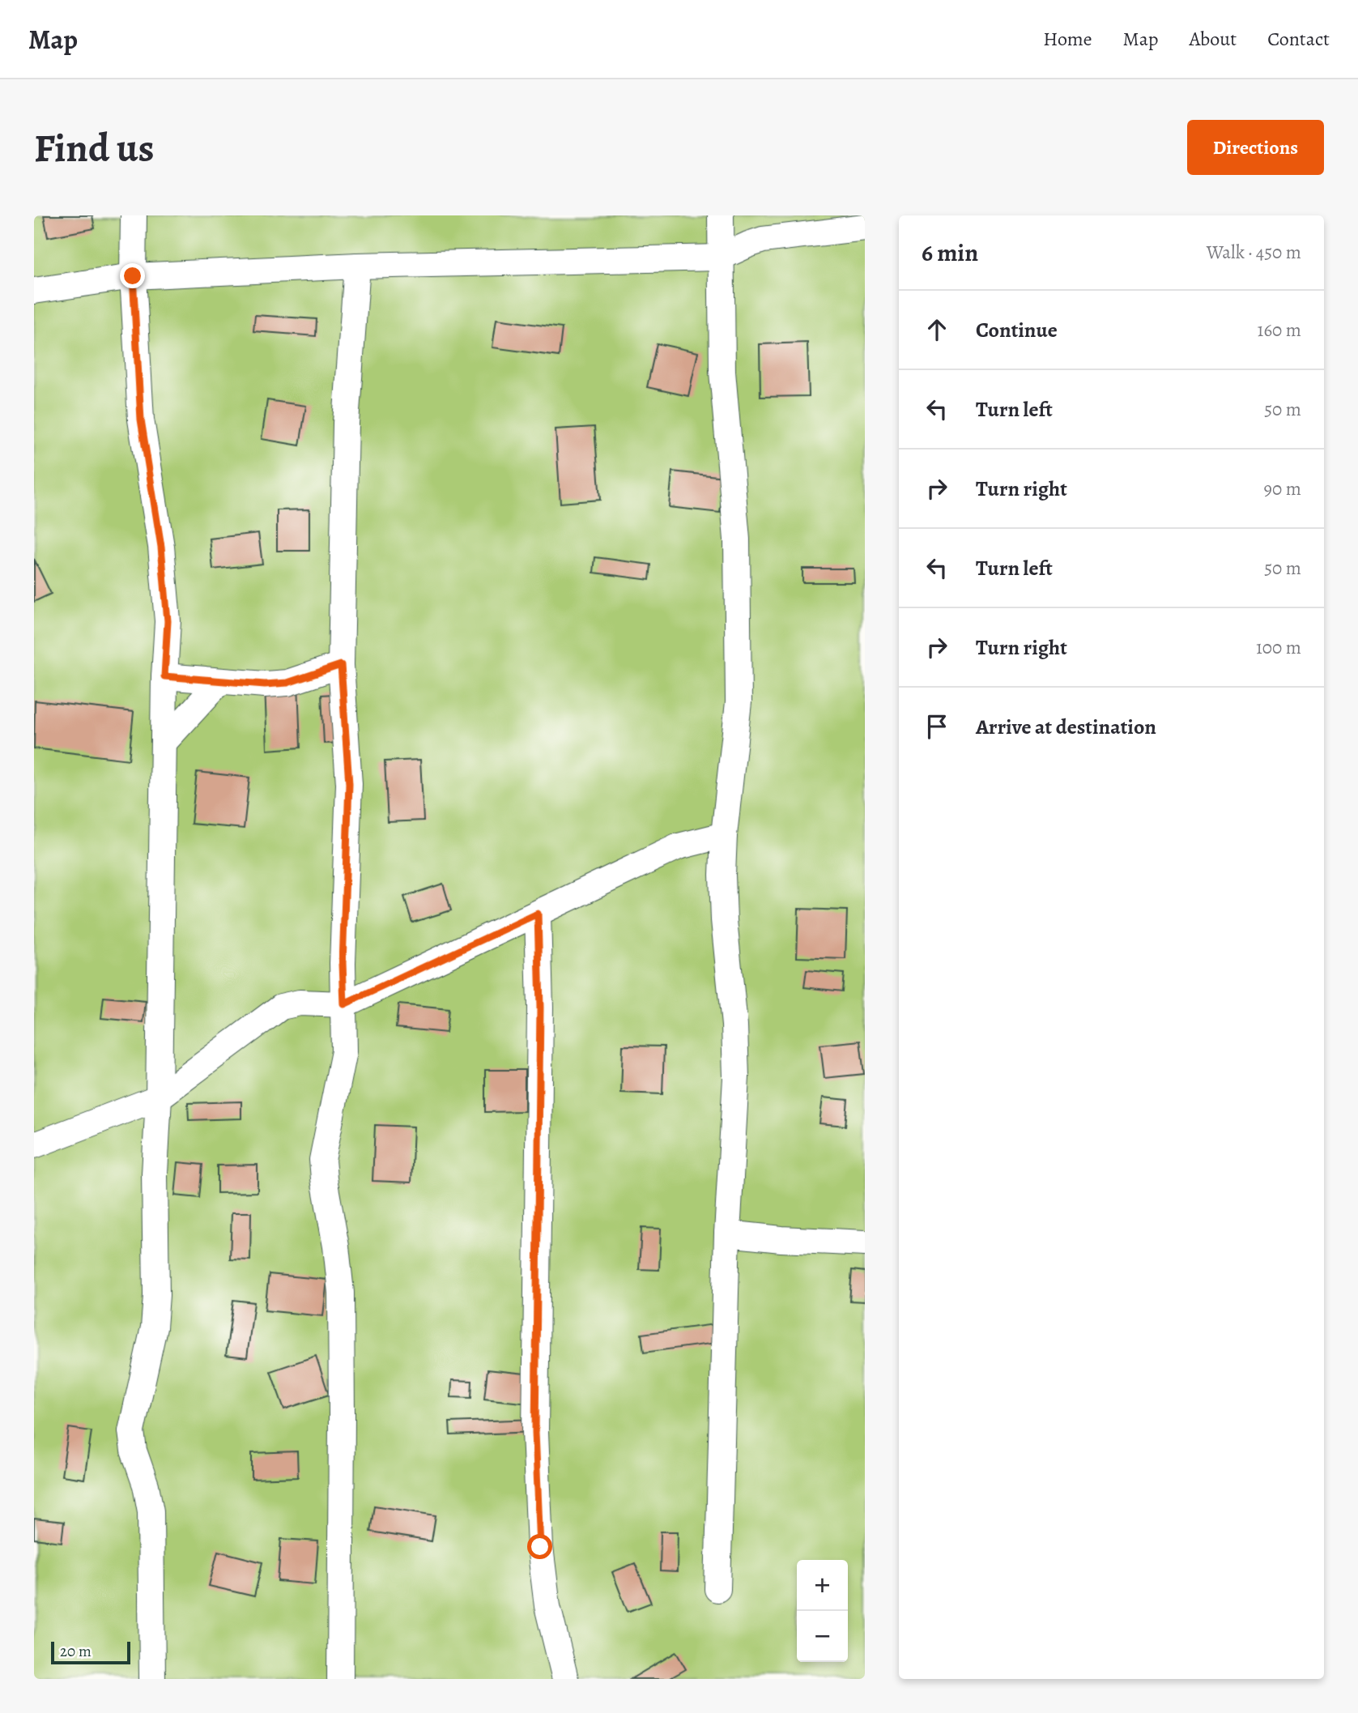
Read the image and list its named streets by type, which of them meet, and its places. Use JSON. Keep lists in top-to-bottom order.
{
  "scale_bar": "20 m",
  "page": {
    "header": "Map",
    "nav": [
      "Home",
      "Map",
      "About",
      "Contact"
    ],
    "buttons": "Directions",
    "title": "Find us",
    "heading": ["6 min", "Walk · 450 m"],
    "list": [
      ["Continue", "160 m"],
      ["Turn left", "50 m"],
      ["Turn right", "90 m"],
      ["Turn left", "50 m"],
      ["Turn right", "100 m"],
      "Arrive at destination"
    ],
    "map_buttons": ["+", "−"],
    "scale": "20 m"
  }
}
